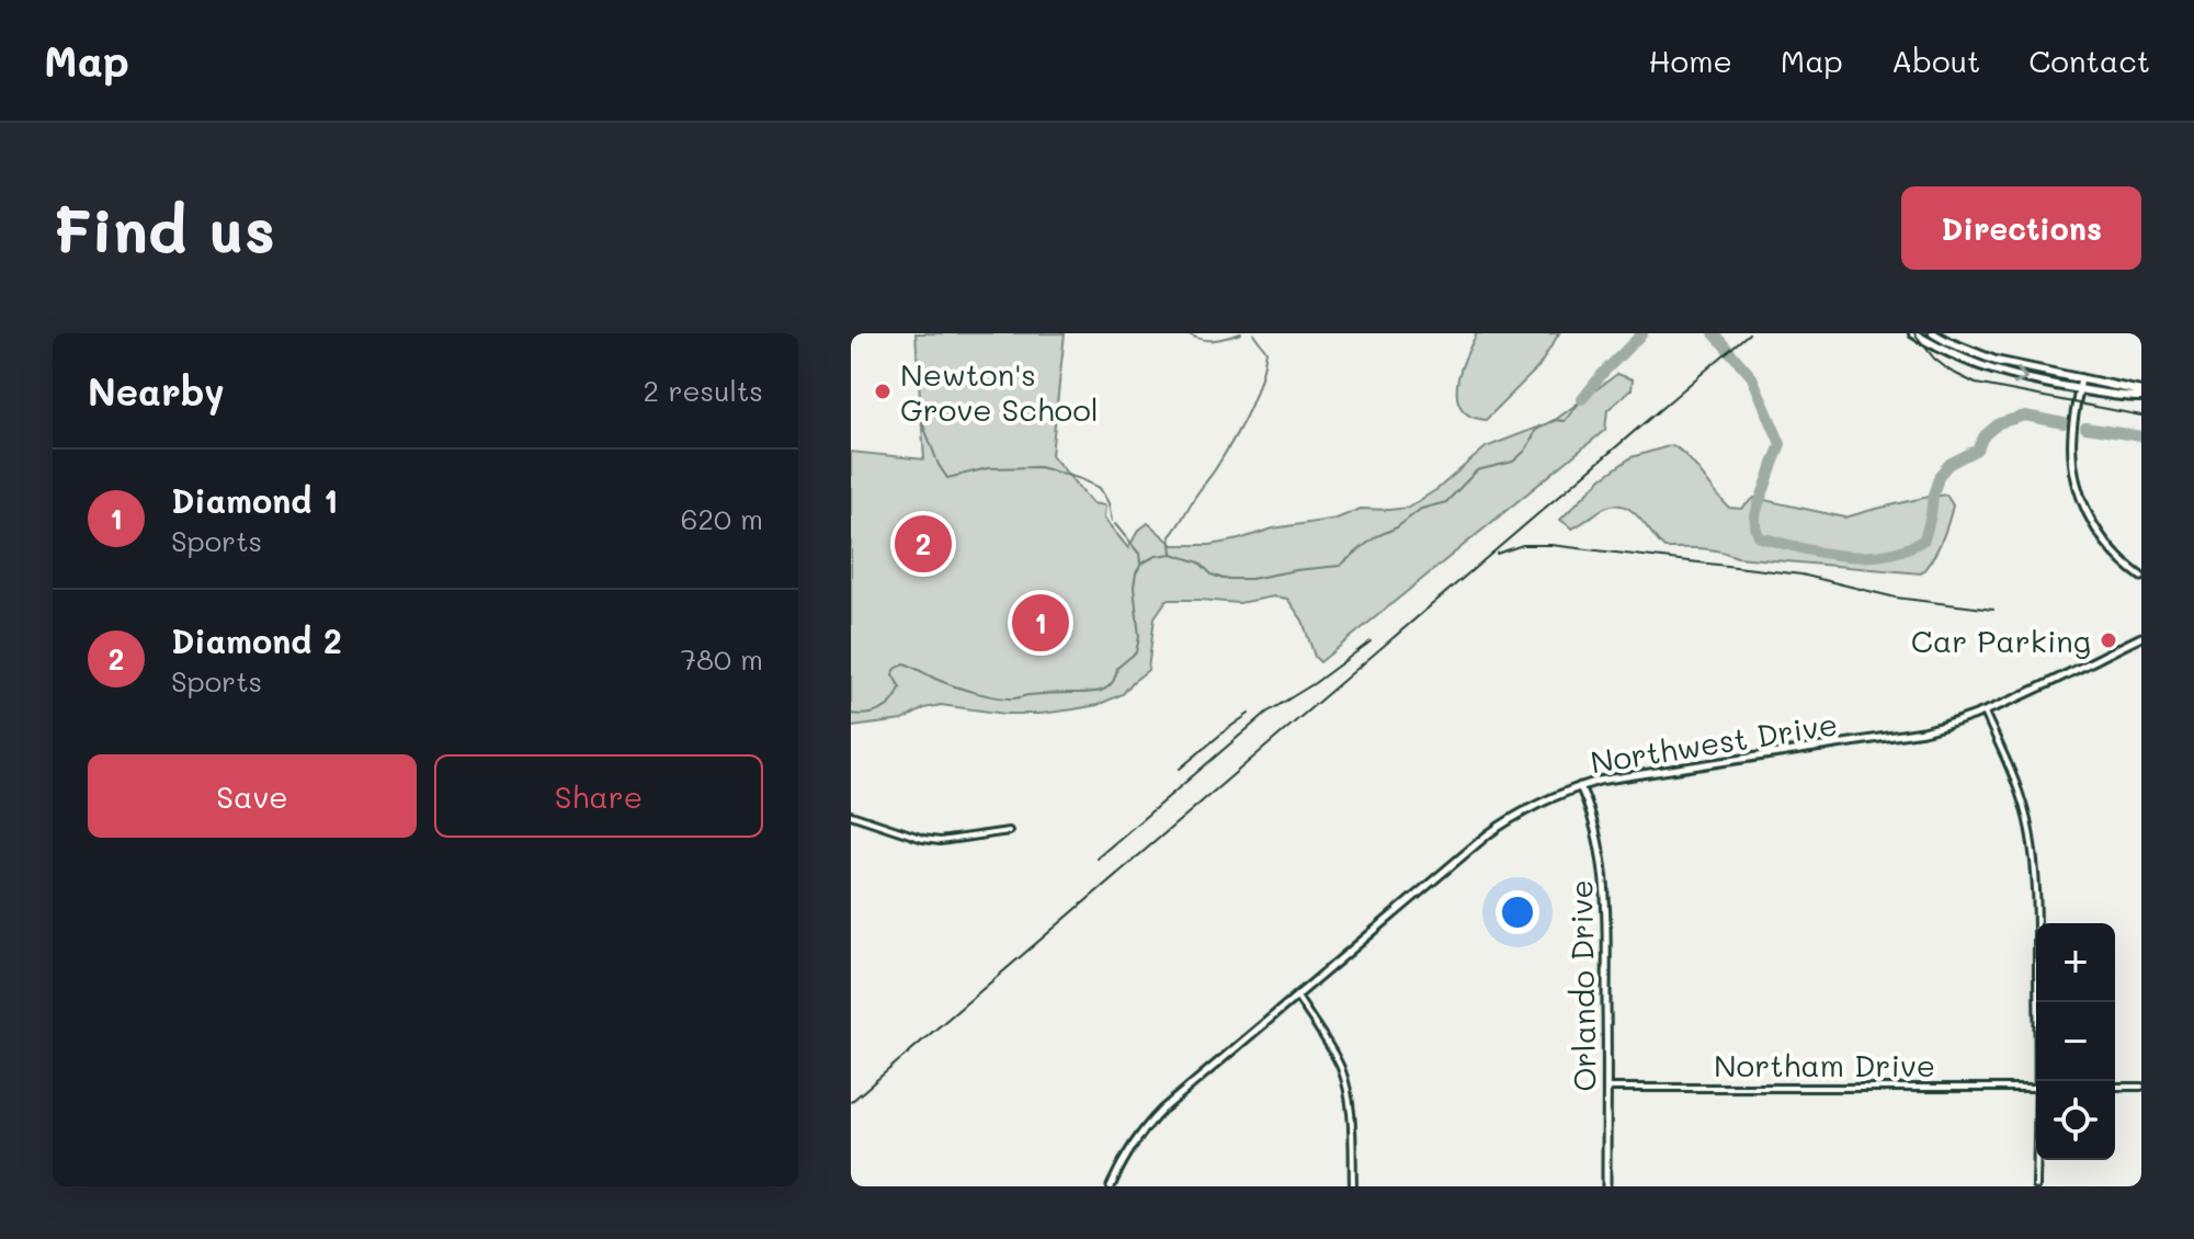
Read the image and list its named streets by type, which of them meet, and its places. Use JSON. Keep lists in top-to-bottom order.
{
  "streets": {
    "street": ["Northwest Drive", "Orlando Drive", "Northam Drive"]
  },
  "crossings": [
    ["Northwest Drive", "Orlando Drive"],
    ["Orlando Drive", "Northam Drive"]
  ],
  "places": ["Newton's Grove School", "Car Parking"],
  "page": {
    "header": "Map",
    "nav": [
      "Home",
      "Map",
      "About",
      "Contact"
    ],
    "buttons": [
      "Directions",
      ["Save", "Share"]
    ],
    "title": "Find us",
    "heading": ["Nearby", "2 results"],
    "list": [
      {
        "mark": "1",
        "name": "Diamond 1",
        "note": "Sports",
        "value": "620 m"
      },
      {
        "mark": "2",
        "name": "Diamond 2",
        "note": "Sports",
        "value": "780 m"
      }
    ],
    "pins": ["2", "1"],
    "map_buttons": ["+", "−"]
  }
}
